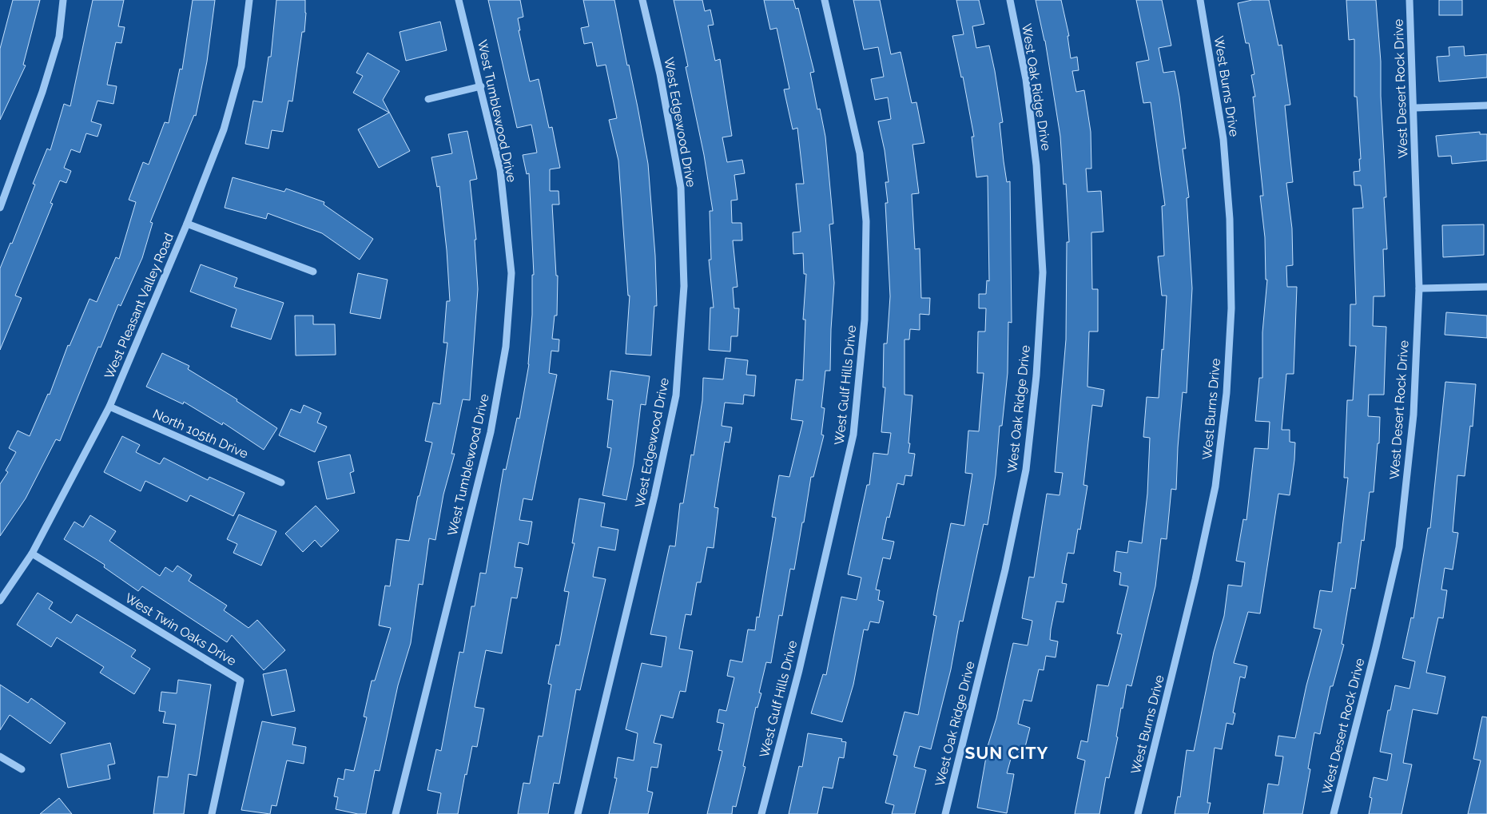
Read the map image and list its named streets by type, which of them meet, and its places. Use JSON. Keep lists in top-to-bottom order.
{
  "streets": {
    "street": [
      "West Burns Drive",
      "West Oak Ridge Drive",
      "West Desert Rock Drive",
      "West Tumblewood Drive",
      "West Edgewood Drive",
      "West Pleasant Valley Road",
      "West Gulf Hills Drive",
      "North 105th Drive",
      "West Twin Oaks Drive"
    ]
  },
  "crossings": [
    ["West Pleasant Valley Road", "North 105th Drive"],
    ["West Pleasant Valley Road", "West Twin Oaks Drive"]
  ],
  "districts": ["SUN CITY"]
}
